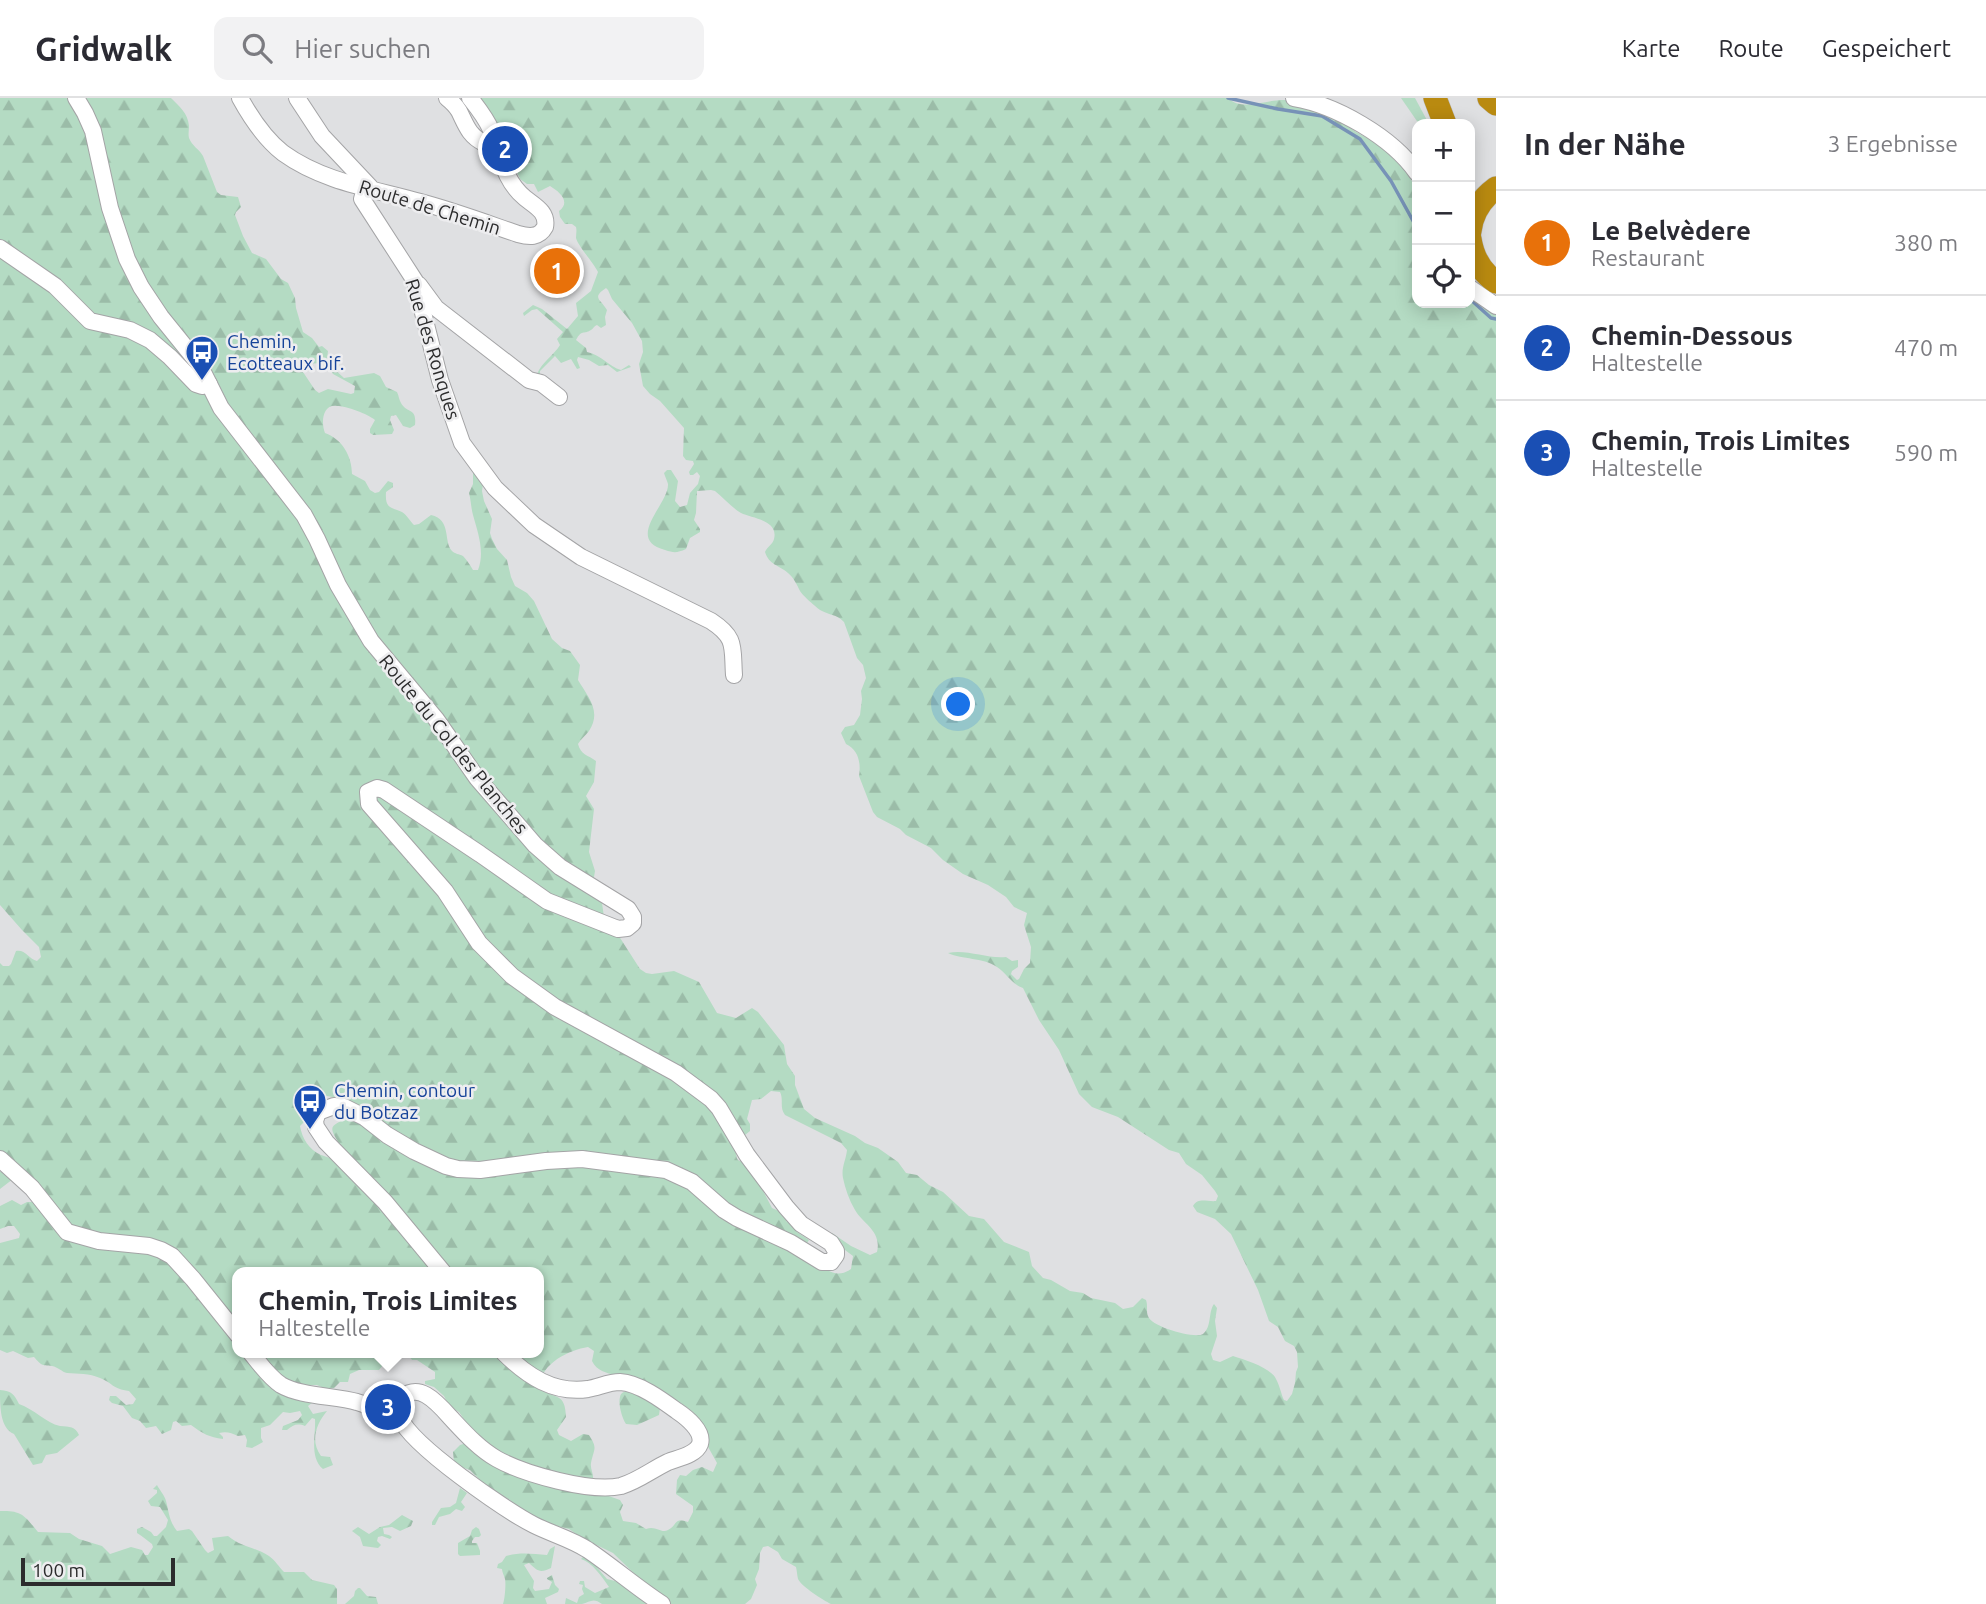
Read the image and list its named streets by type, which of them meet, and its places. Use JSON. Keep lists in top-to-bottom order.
{
  "streets": {
    "street": ["Route de Chemin", "Rue des Ronques", "Route du Col des Planches"]
  },
  "crossings": [
    ["Route de Chemin", "Rue des Ronques"]
  ],
  "places": {
    "bus stop": ["Chemin, Ecotteaux bif.", "Chemin, contour du Botzaz"]
  },
  "scale_bar": "100 m",
  "page": {
    "header": "Gridwalk",
    "search": "Hier suchen",
    "nav": ["Karte", "Route", "Gespeichert"],
    "heading": ["In der Nähe", "3 Ergebnisse"],
    "map_buttons": ["+", "−"],
    "pins": ["2", "1", "3"],
    "list": [
      {
        "mark": "1",
        "name": "Le Belvèdere",
        "note": "Restaurant",
        "value": "380 m"
      },
      {
        "mark": "2",
        "name": "Chemin-Dessous",
        "note": "Haltestelle",
        "value": "470 m"
      },
      {
        "mark": "3",
        "name": "Chemin, Trois Limites",
        "note": "Haltestelle",
        "value": "590 m"
      }
    ],
    "popup": ["Chemin, Trois Limites", "Haltestelle"],
    "scale": "100 m"
  }
}
